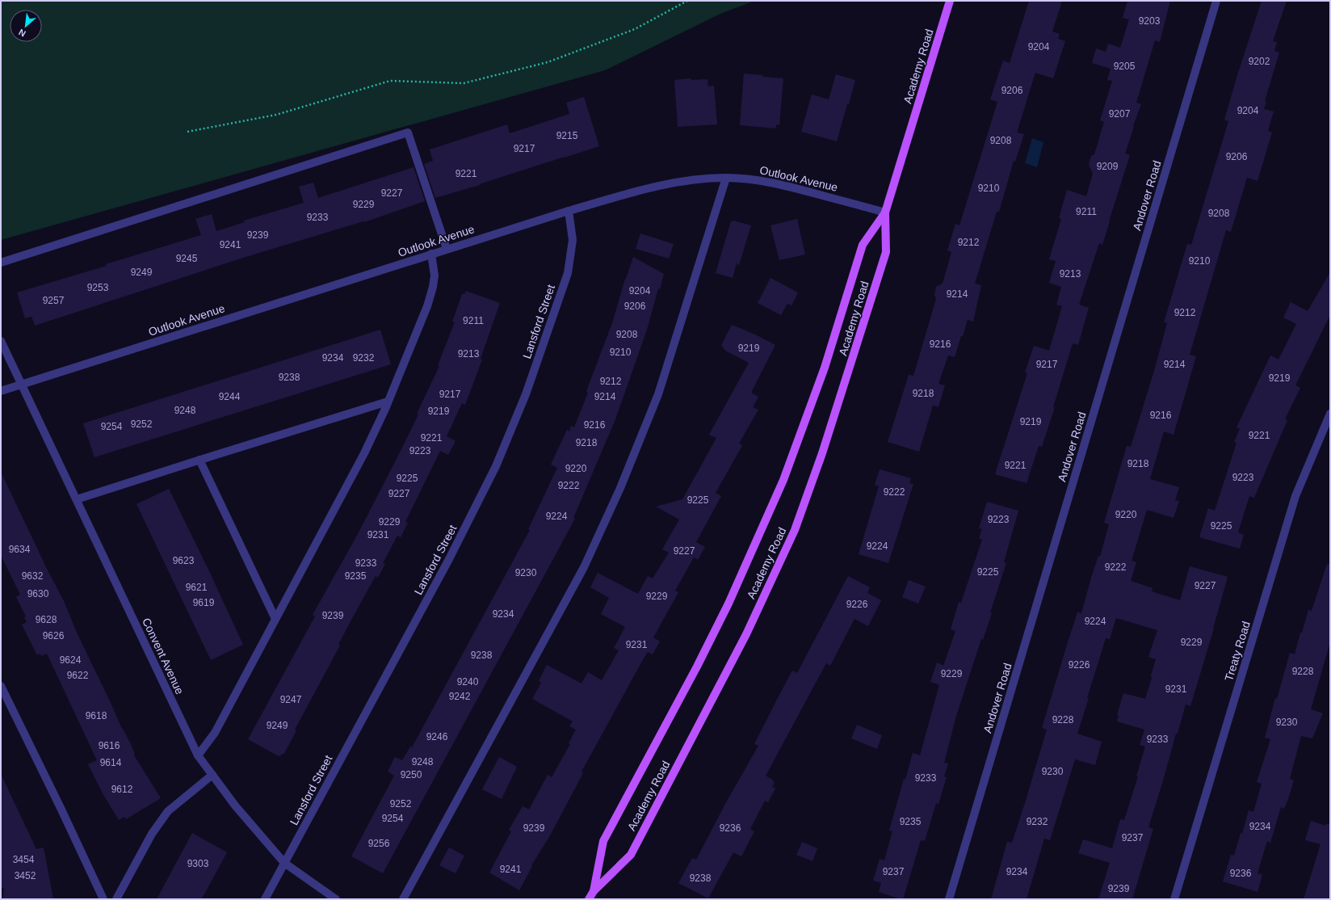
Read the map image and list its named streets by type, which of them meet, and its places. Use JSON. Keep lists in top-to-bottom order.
{
  "streets": {
    "main road": ["Academy Road"],
    "street": [
      "Outlook Avenue",
      "Andover Road",
      "Lansford Street",
      "Treaty Road",
      "Convent Avenue"
    ]
  },
  "crossings": [
    ["Academy Road", "Outlook Avenue"],
    ["Outlook Avenue", "Lansford Street"],
    ["Outlook Avenue", "Convent Avenue"],
    ["Lansford Street", "Convent Avenue"]
  ],
  "house_numbers": [
    "9203",
    "9204",
    "9202",
    "9205",
    "9206",
    "9204",
    "9207",
    "9215",
    "9208",
    "9217",
    "9206",
    "9209",
    "9221",
    "9210",
    "9227",
    "9229",
    "9211",
    "9208",
    "9233",
    "9239",
    "9212",
    "9241",
    "9245",
    "9210",
    "9249",
    "9213",
    "9253",
    "9204",
    "9214",
    "9257",
    "9206",
    "9212",
    "9211",
    "9208",
    "9216",
    "9219",
    "9210",
    "9213",
    "9234",
    "9232",
    "9217",
    "9214",
    "9238",
    "9219",
    "9212",
    "9218",
    "9217",
    "9244",
    "9214",
    "9248",
    "9219",
    "9216",
    "9219",
    "9252",
    "9216",
    "9254",
    "9221",
    "9221",
    "9218",
    "9223",
    "9218",
    "9221",
    "9220",
    "9223",
    "9225",
    "9222",
    "9222",
    "9227",
    "9225",
    "9220",
    "9224",
    "9223",
    "9229",
    "9225",
    "9231",
    "9224",
    "9634",
    "9227",
    "9623",
    "9233",
    "9222",
    "9225",
    "9230",
    "9632",
    "9235",
    "9227",
    "9621",
    "9630",
    "9229",
    "9619",
    "9226",
    "9234",
    "9239",
    "9628",
    "9224",
    "9626",
    "9229",
    "9231",
    "9238",
    "9624",
    "9226",
    "9228",
    "9229",
    "9622",
    "9240",
    "9231",
    "9242",
    "9247",
    "9618",
    "9228",
    "9230",
    "9249",
    "9246",
    "9233",
    "9616",
    "9248",
    "9614",
    "9230",
    "9250",
    "9233",
    "9612",
    "9252",
    "9254",
    "9235",
    "9232",
    "9234",
    "9239",
    "9236",
    "9237",
    "9256",
    "3454",
    "9303",
    "9241",
    "9237",
    "9234",
    "9236",
    "3452",
    "9238",
    "9239"
  ],
  "north": "bottom left"
}
